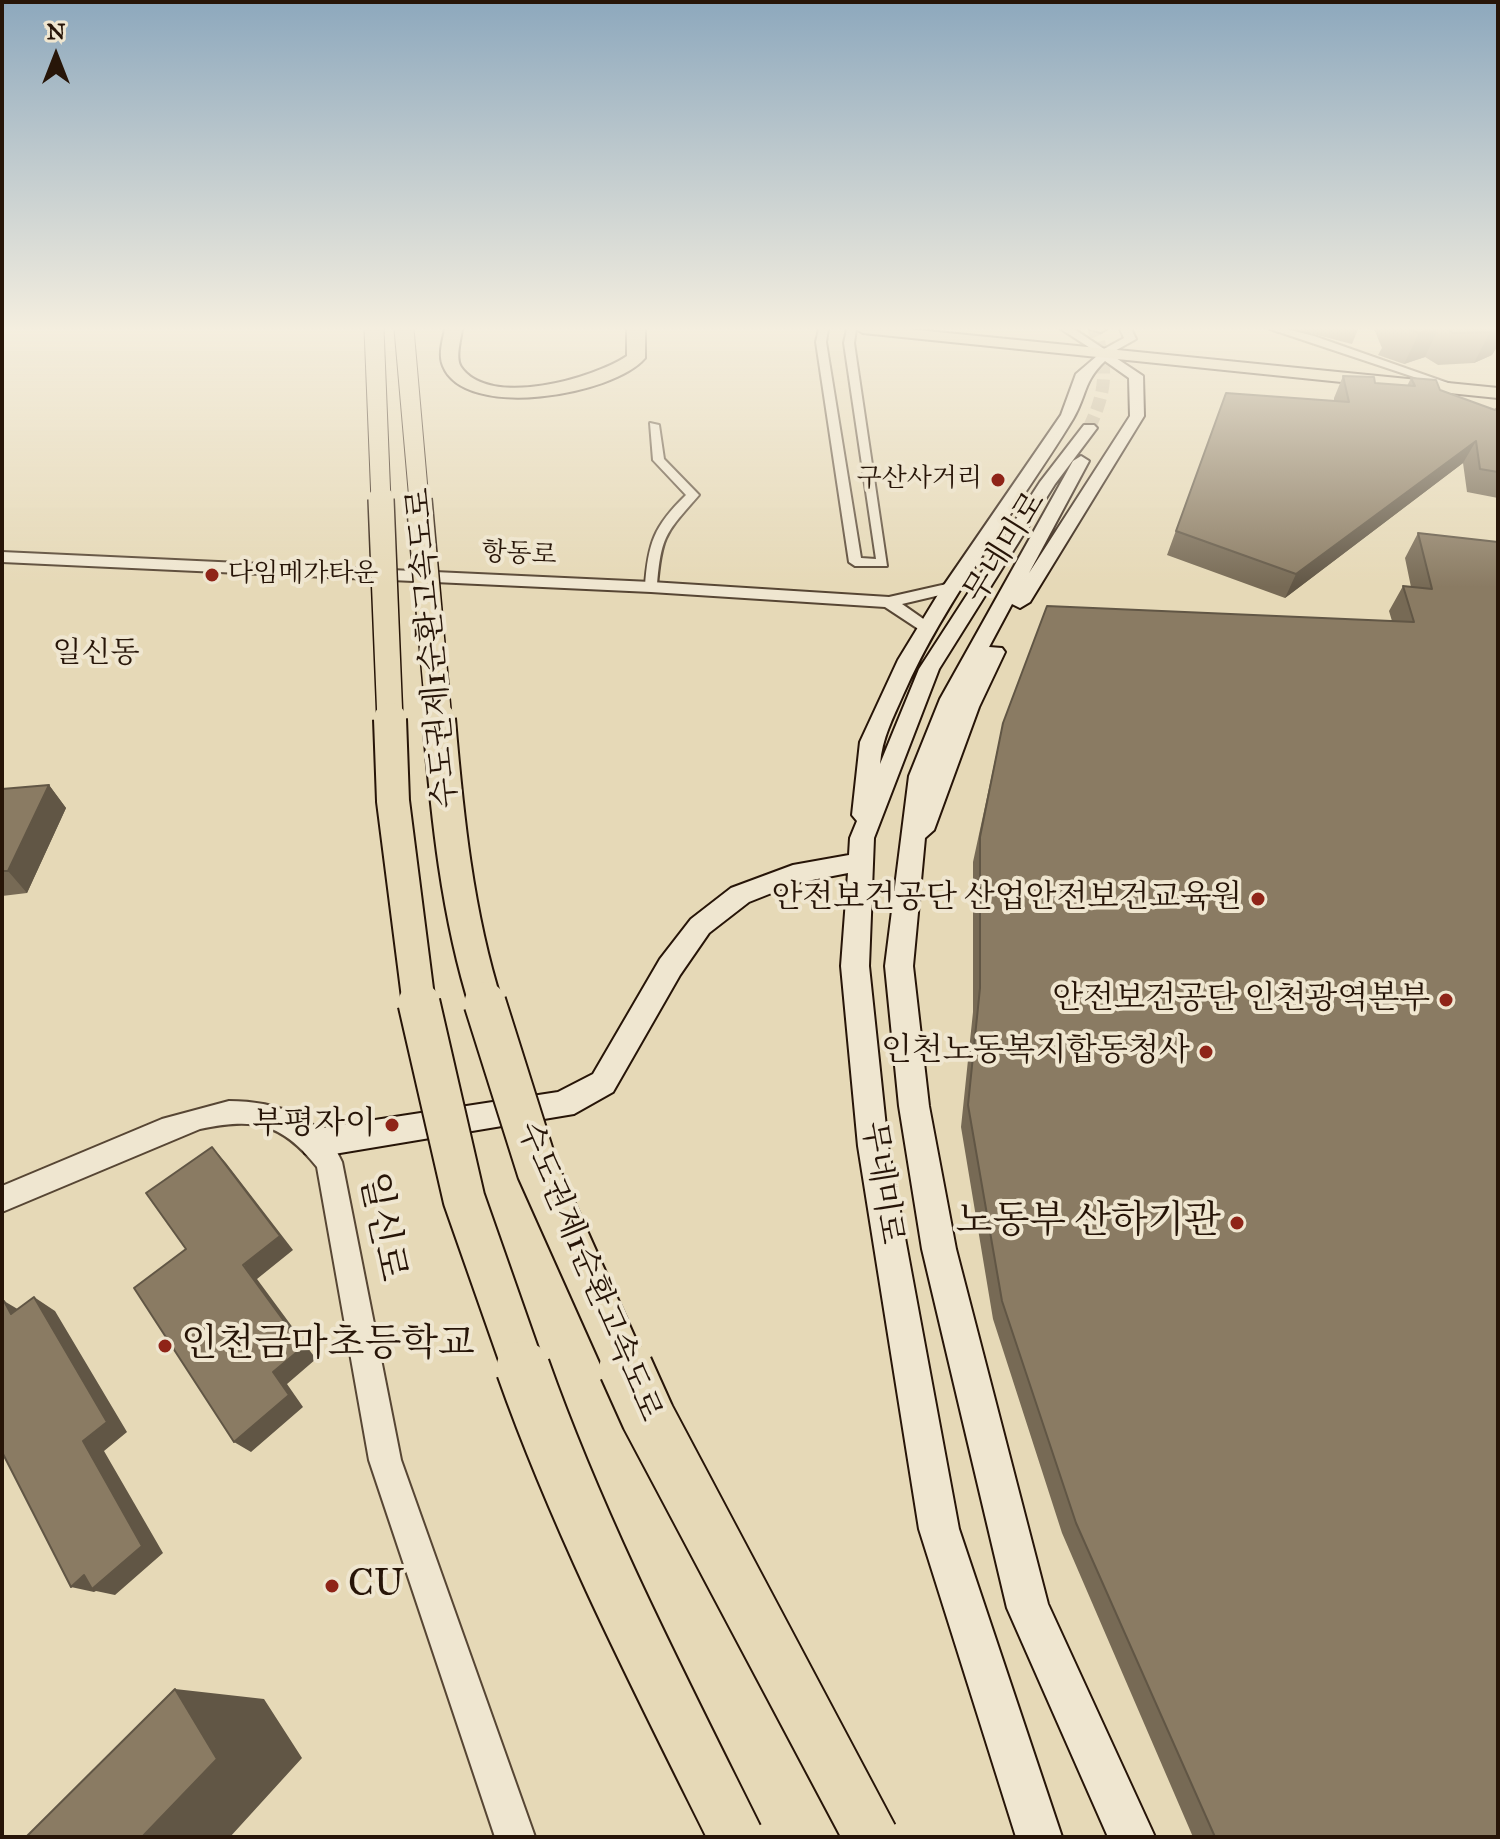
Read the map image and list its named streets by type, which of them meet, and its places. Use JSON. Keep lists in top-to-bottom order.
{
  "streets": {
    "highway": ["수도권제1순환고속도로"],
    "main road": ["무네미로"],
    "street": ["항동로", "일신로"]
  },
  "districts": ["일신동"],
  "places": [
    "구산사거리",
    "다임메가타운",
    "안전보건공단 산업안전보건교육원",
    "안전보건공단 인천광역본부",
    "인천노동복지합동청사",
    "부평자이",
    "노동부 산하기관",
    "인천금마초등학교",
    "CU"
  ],
  "north": "top"
}
